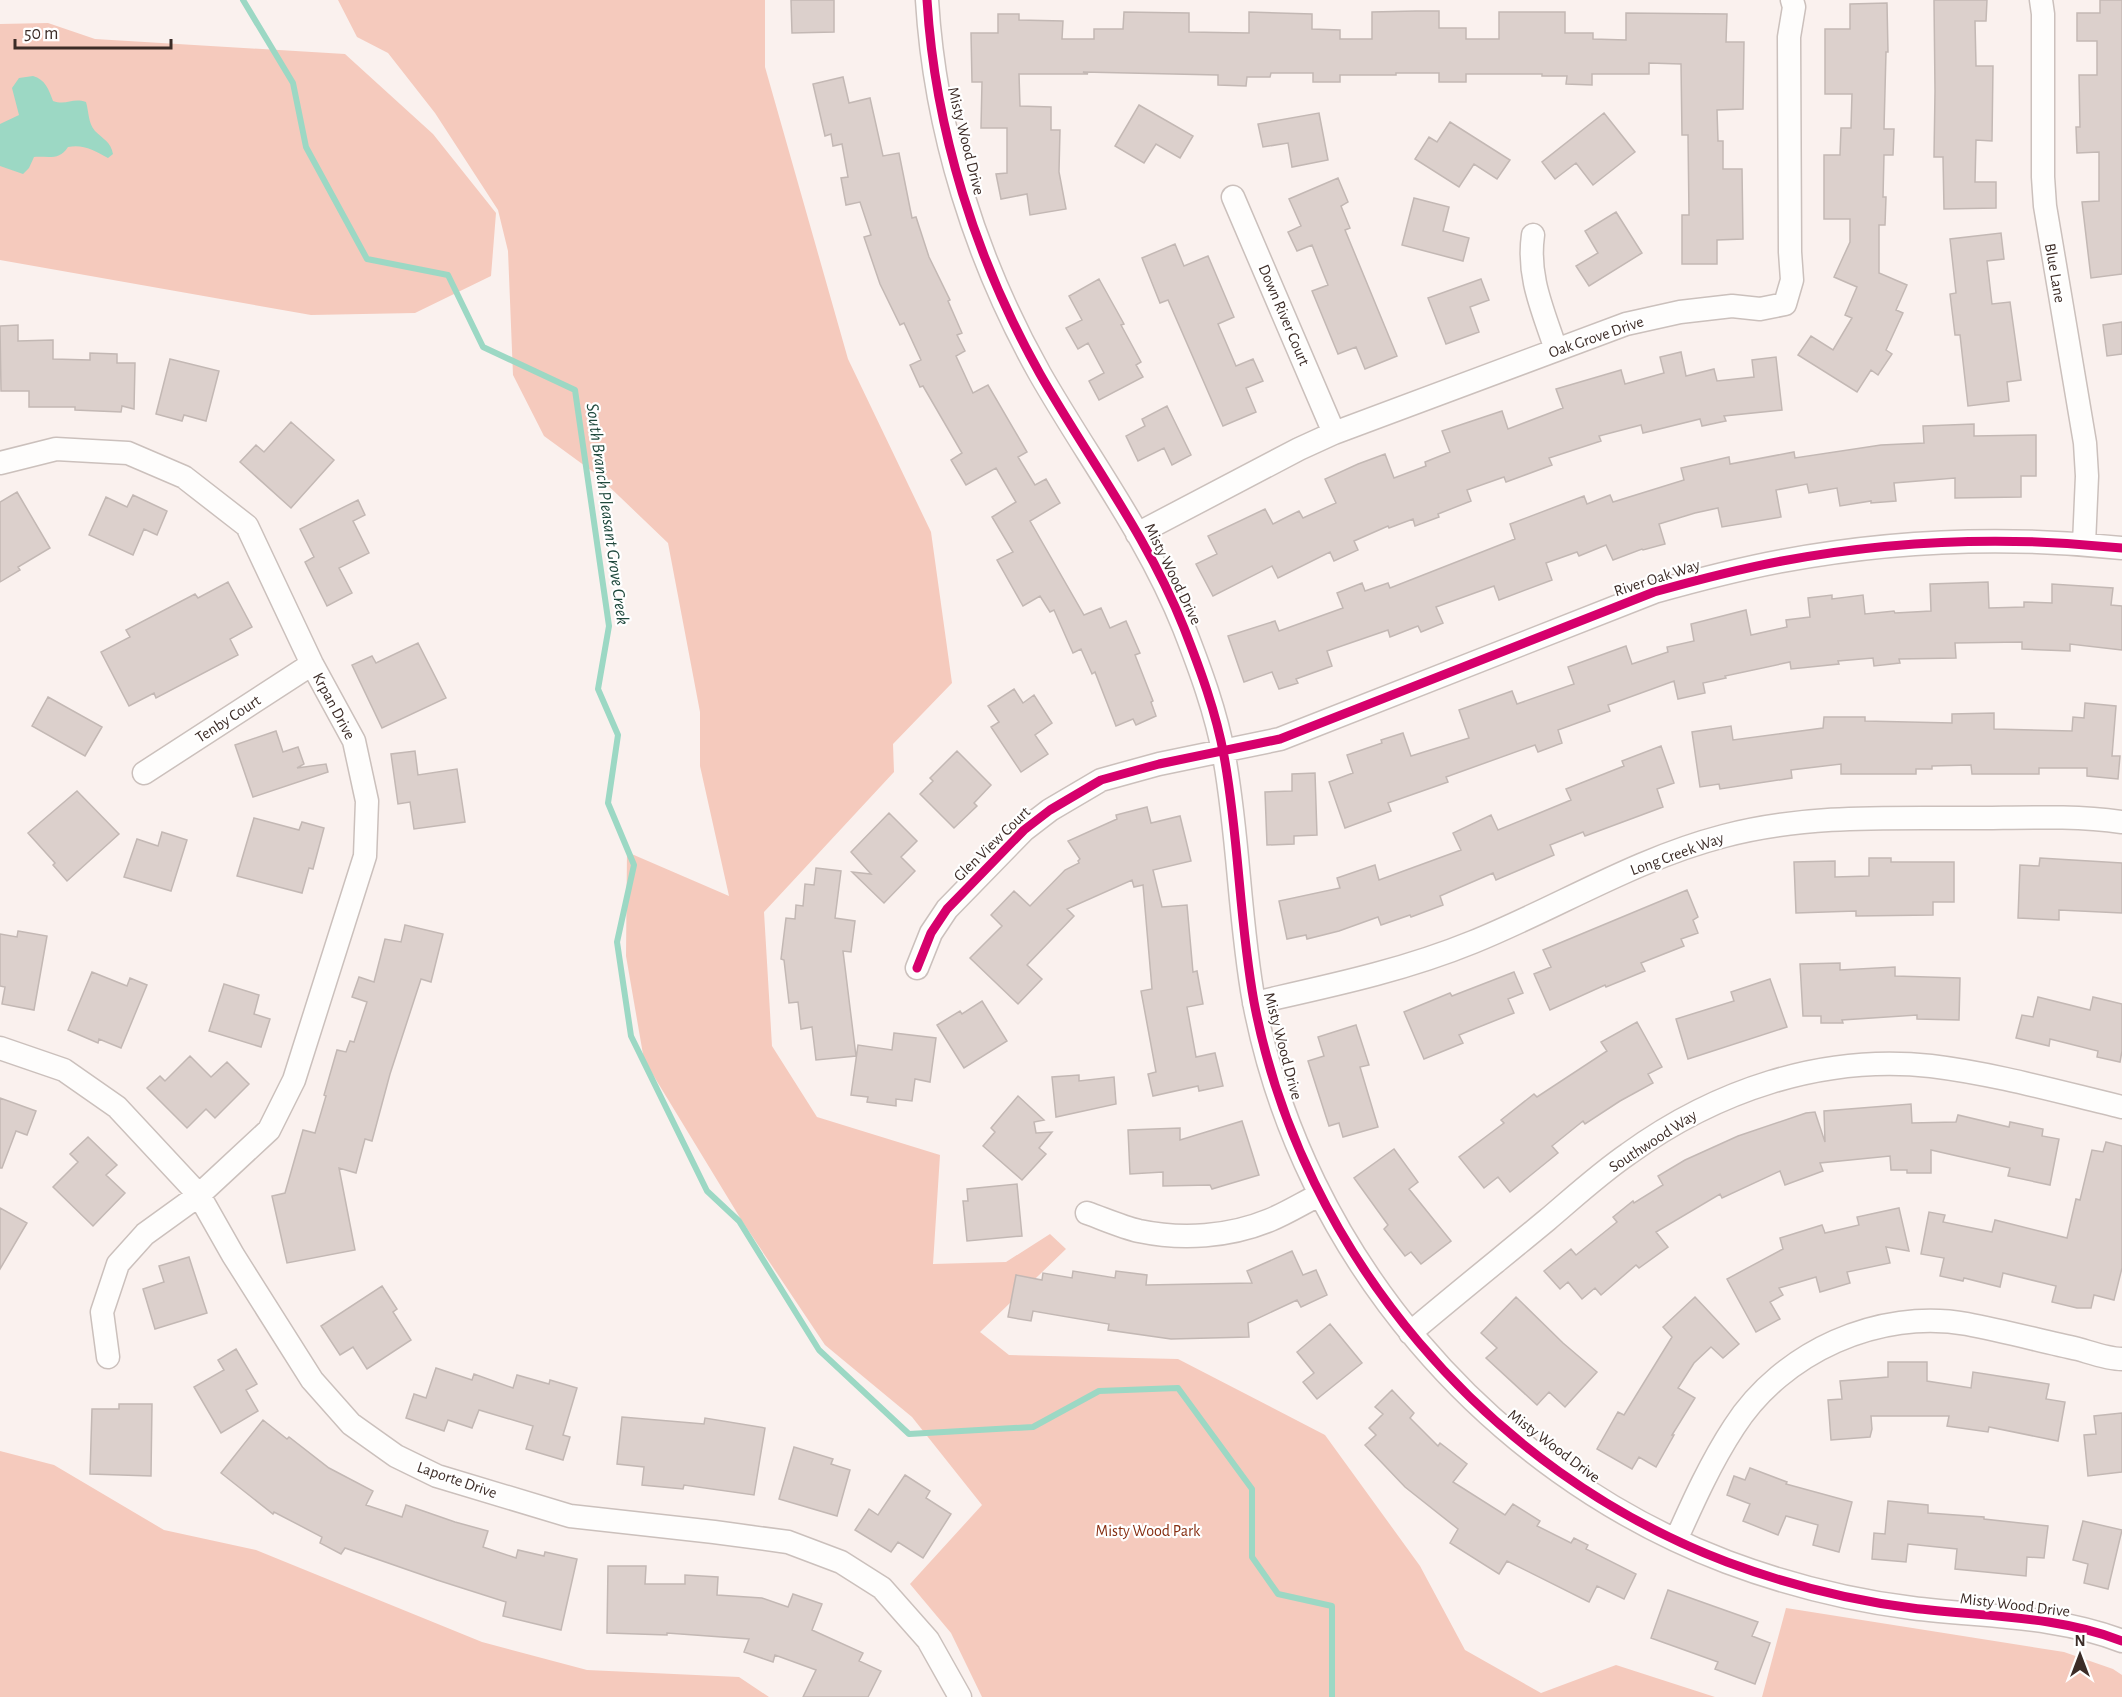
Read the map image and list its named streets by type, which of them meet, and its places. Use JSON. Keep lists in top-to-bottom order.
{
  "streets": {
    "street": [
      "Misty Wood Drive",
      "Blue Lane",
      "Down River Court",
      "Oak Grove Drive",
      "River Oak Way",
      "Krpan Drive",
      "Tenby Court",
      "Glen View Court",
      "Long Creek Way",
      "Southwood Way",
      "Laporte Drive"
    ]
  },
  "crossings": [
    ["Misty Wood Drive", "Oak Grove Drive"],
    ["Misty Wood Drive", "River Oak Way"],
    ["Misty Wood Drive", "Glen View Court"],
    ["Misty Wood Drive", "Long Creek Way"],
    ["Misty Wood Drive", "Southwood Way"],
    ["Blue Lane", "River Oak Way"],
    ["Down River Court", "Oak Grove Drive"],
    ["River Oak Way", "Glen View Court"],
    ["Krpan Drive", "Tenby Court"],
    ["Krpan Drive", "Laporte Drive"]
  ],
  "water": ["South Branch Pleasant Grove Creek"],
  "parks": ["Misty Wood Park"],
  "scale_bar": "50 m",
  "north": "top"
}
